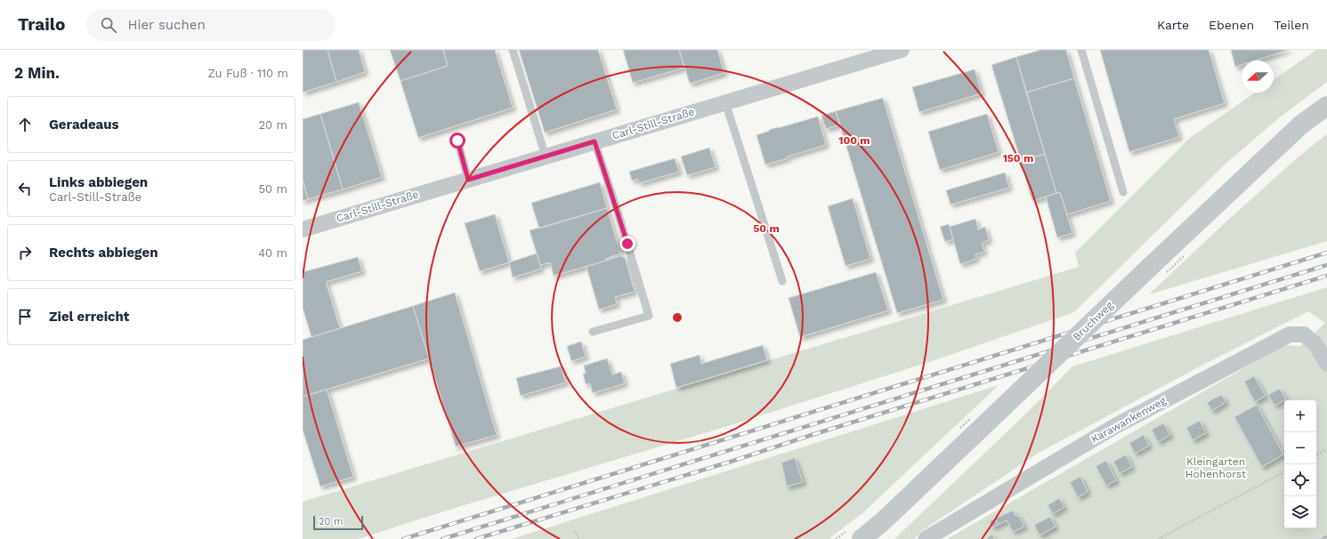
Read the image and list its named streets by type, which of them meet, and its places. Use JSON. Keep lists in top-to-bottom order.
{
  "streets": {
    "street": ["Carl-Still-Straße", "Bruchweg", "Karawankenweg"]
  },
  "parks": ["Kleingarten Hohenhorst"],
  "scale_bar": "20 m",
  "north": "left",
  "page": {
    "header": "Trailo",
    "search": "Hier suchen",
    "nav": ["Karte", "Ebenen", "Teilen"],
    "heading": ["2 Min.", "Zu Fuß · 110 m"],
    "list": [
      ["Geradeaus", "20 m"],
      ["Links abbiegen", "Carl-Still-Straße", "50 m"],
      ["Rechts abbiegen", "40 m"],
      "Ziel erreicht"
    ],
    "map_buttons": ["+", "−"],
    "scale": "20 m"
  },
  "rings": ["100 m", "150 m", "50 m"]
}
